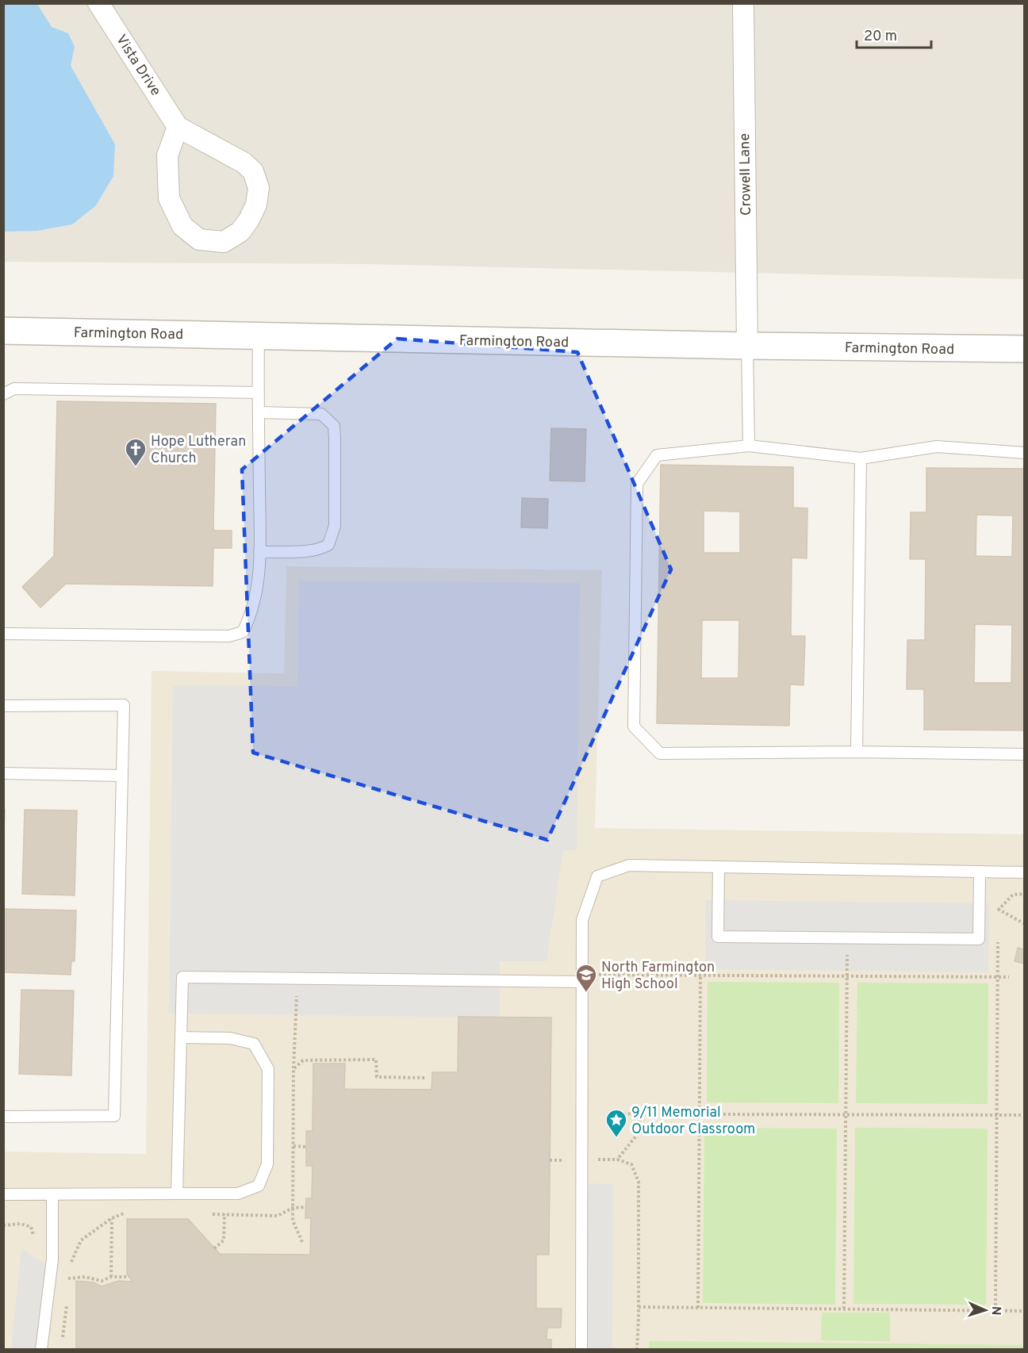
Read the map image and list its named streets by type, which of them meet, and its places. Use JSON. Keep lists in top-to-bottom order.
{
  "streets": {
    "street": ["Vista Drive", "Crowell Lane", "Farmington Road"]
  },
  "crossings": [
    ["Crowell Lane", "Farmington Road"]
  ],
  "places": {
    "church": ["Hope Lutheran Church"],
    "school or university": ["North Farmington High School"],
    "place": ["9/11 Memorial Outdoor Classroom"]
  },
  "scale_bar": "20 m",
  "north": "right"
}
